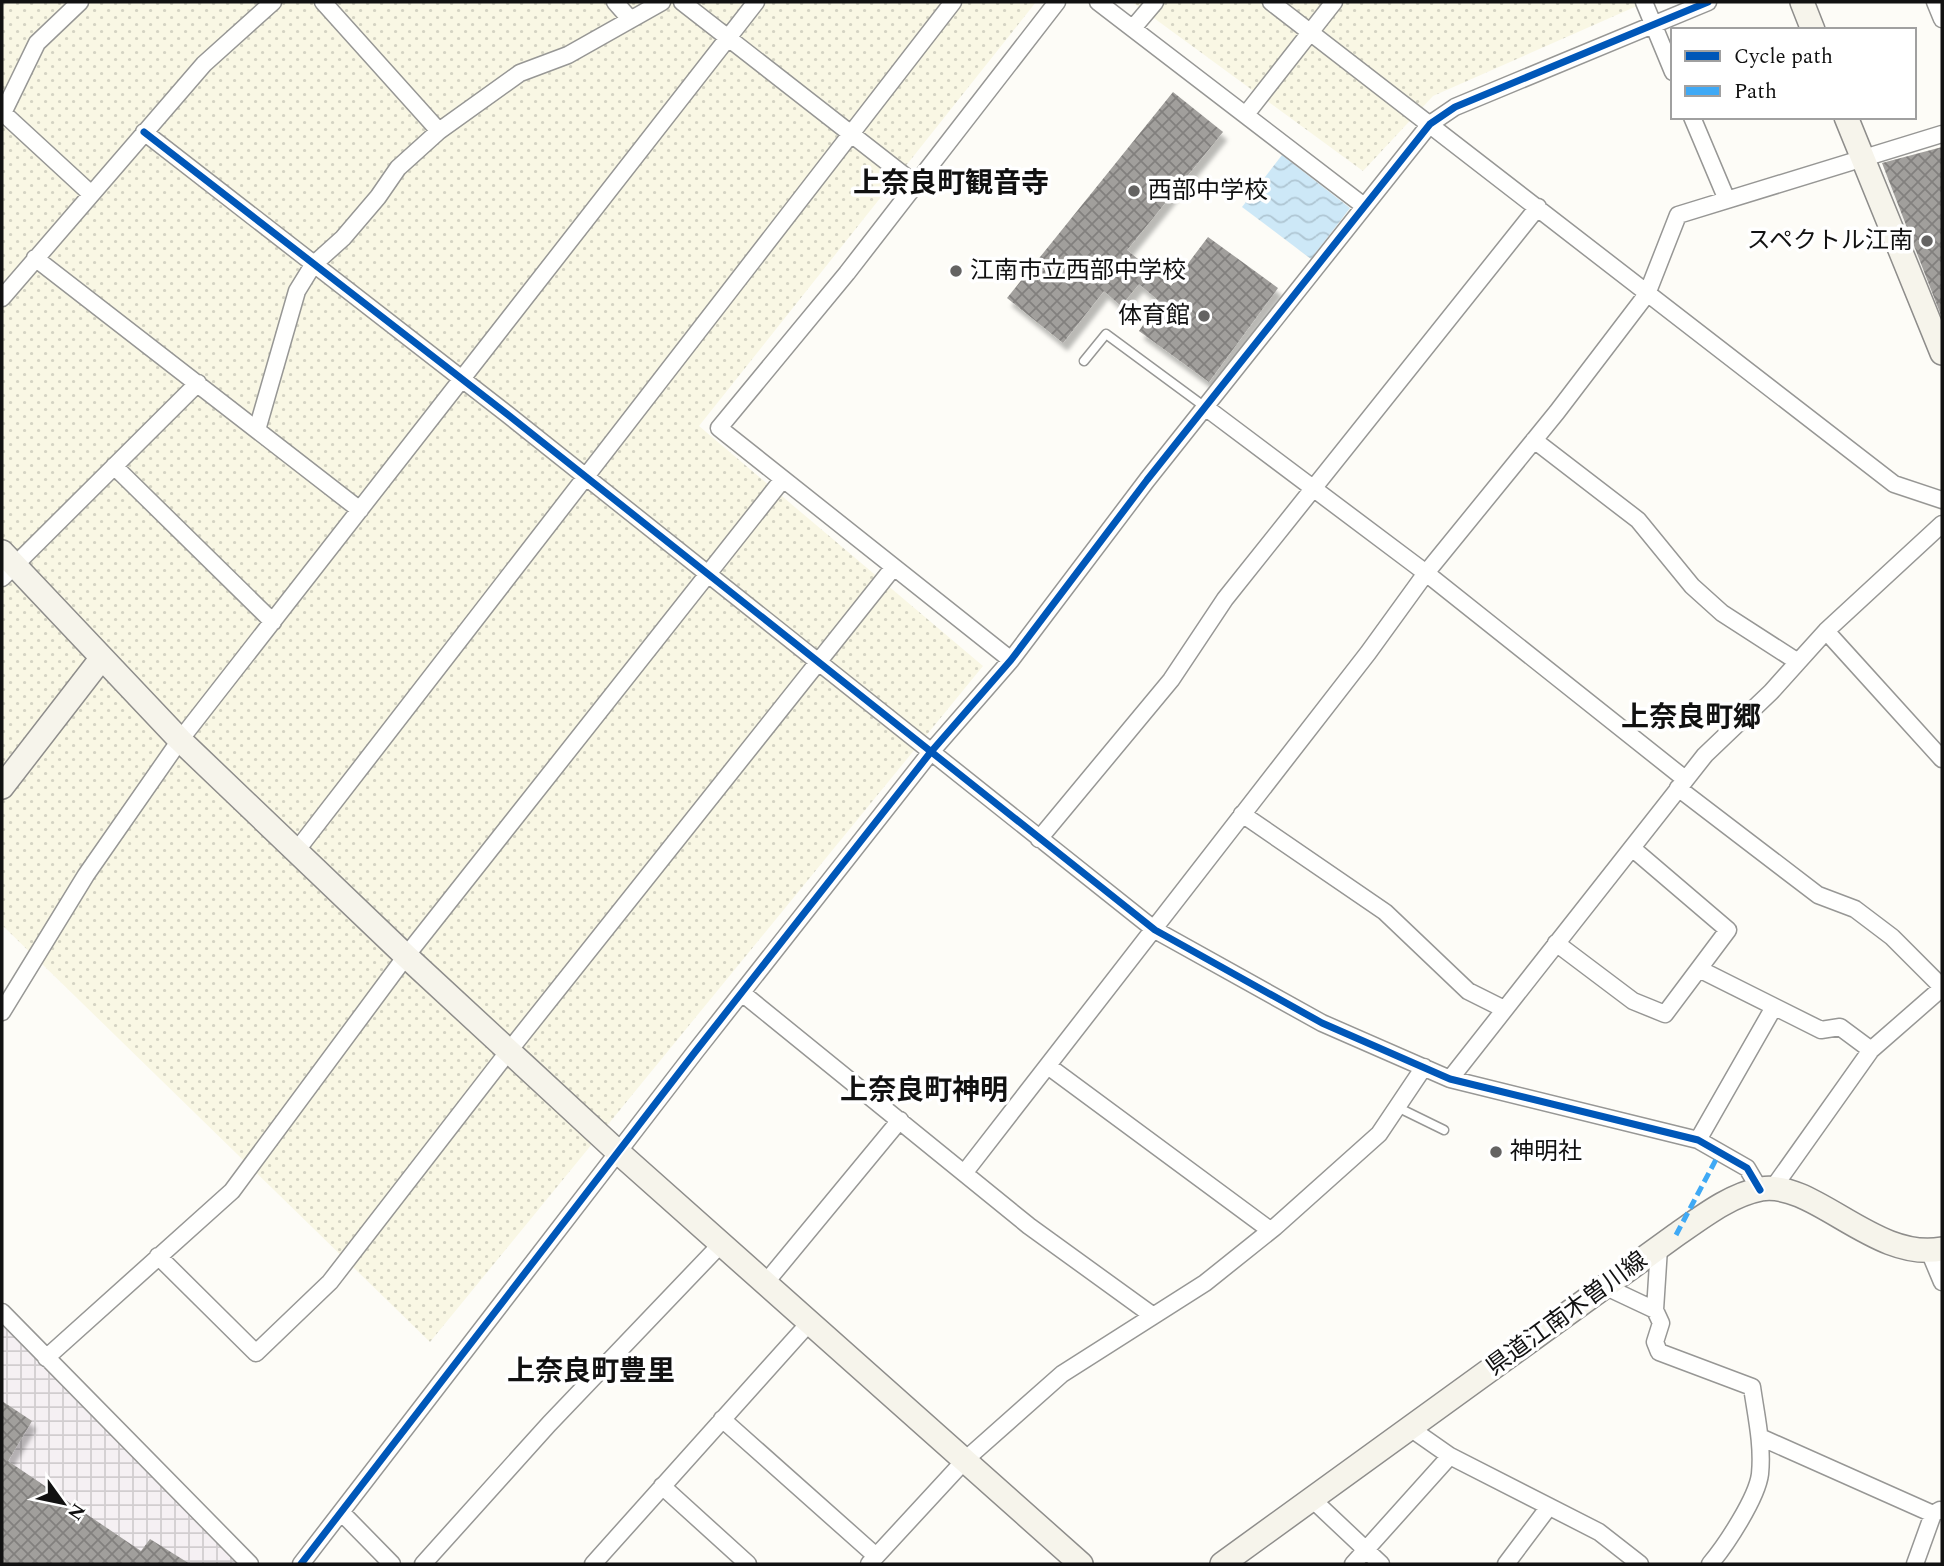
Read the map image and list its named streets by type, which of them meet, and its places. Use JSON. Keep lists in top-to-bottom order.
{
  "streets": {
    "street": ["県道江南木曽川線"]
  },
  "districts": [
    "上奈良町観音寺",
    "上奈良町郷",
    "上奈良町神明",
    "上奈良町豊里"
  ],
  "places": [
    "西部中学校",
    "スペクトル江南",
    "江南市立西部中学校",
    "体育館",
    "神明社"
  ],
  "legend": ["Cycle path", "Path"],
  "north": "bottom right"
}
